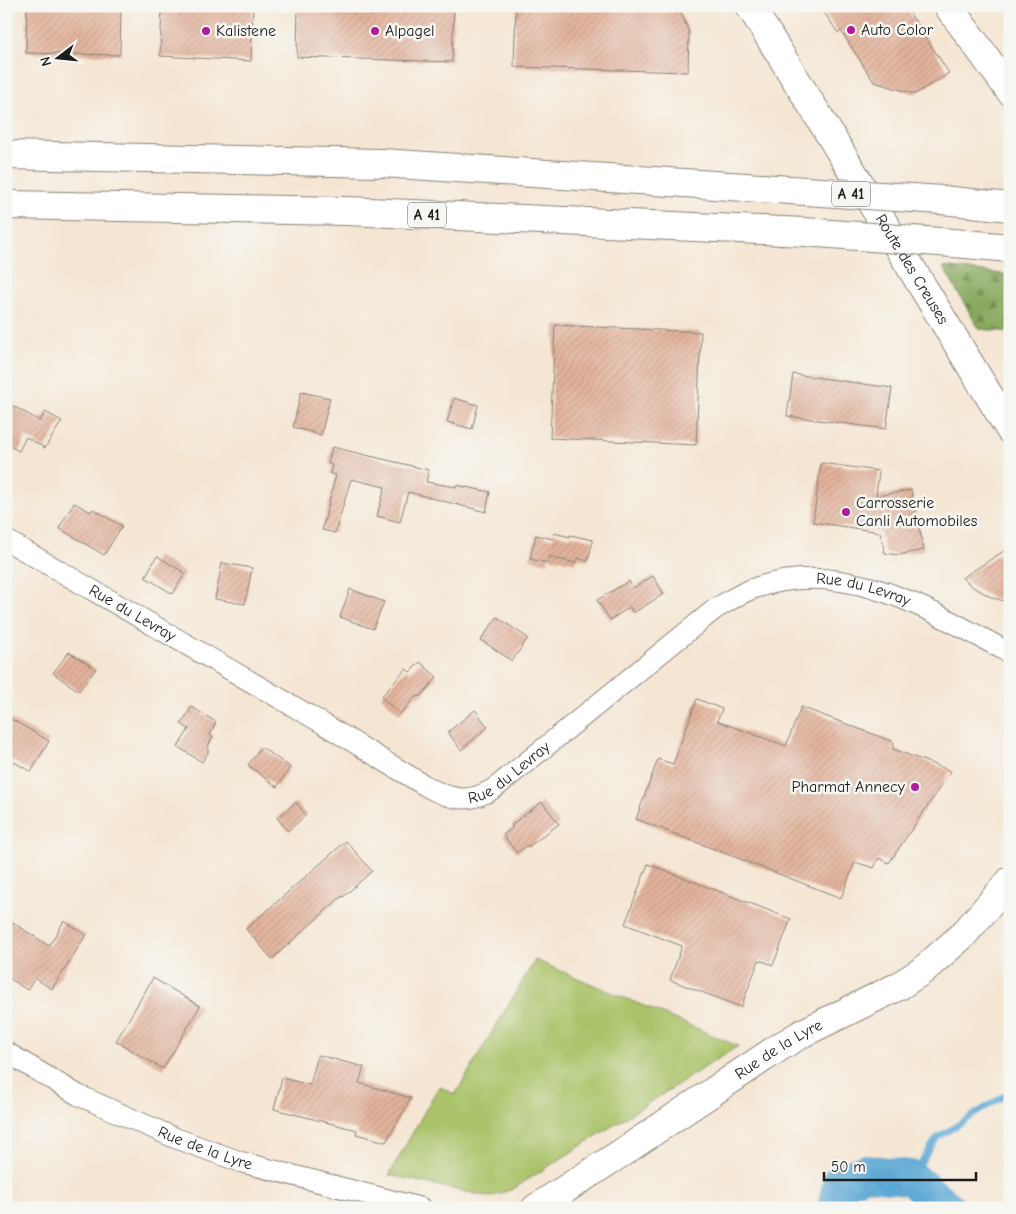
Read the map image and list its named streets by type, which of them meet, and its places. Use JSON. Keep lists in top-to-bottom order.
{
  "streets": {
    "main road": ["A 41", "Route des Creuses", "Rue de la Lyre"],
    "street": ["Rue du Levray"]
  },
  "places": [
    "Auto Color",
    "Kalistene",
    "Alpagel",
    "Carrosserie Canli Automobiles",
    "Pharmat Annecy"
  ],
  "scale_bar": "50 m",
  "north": "left"
}
